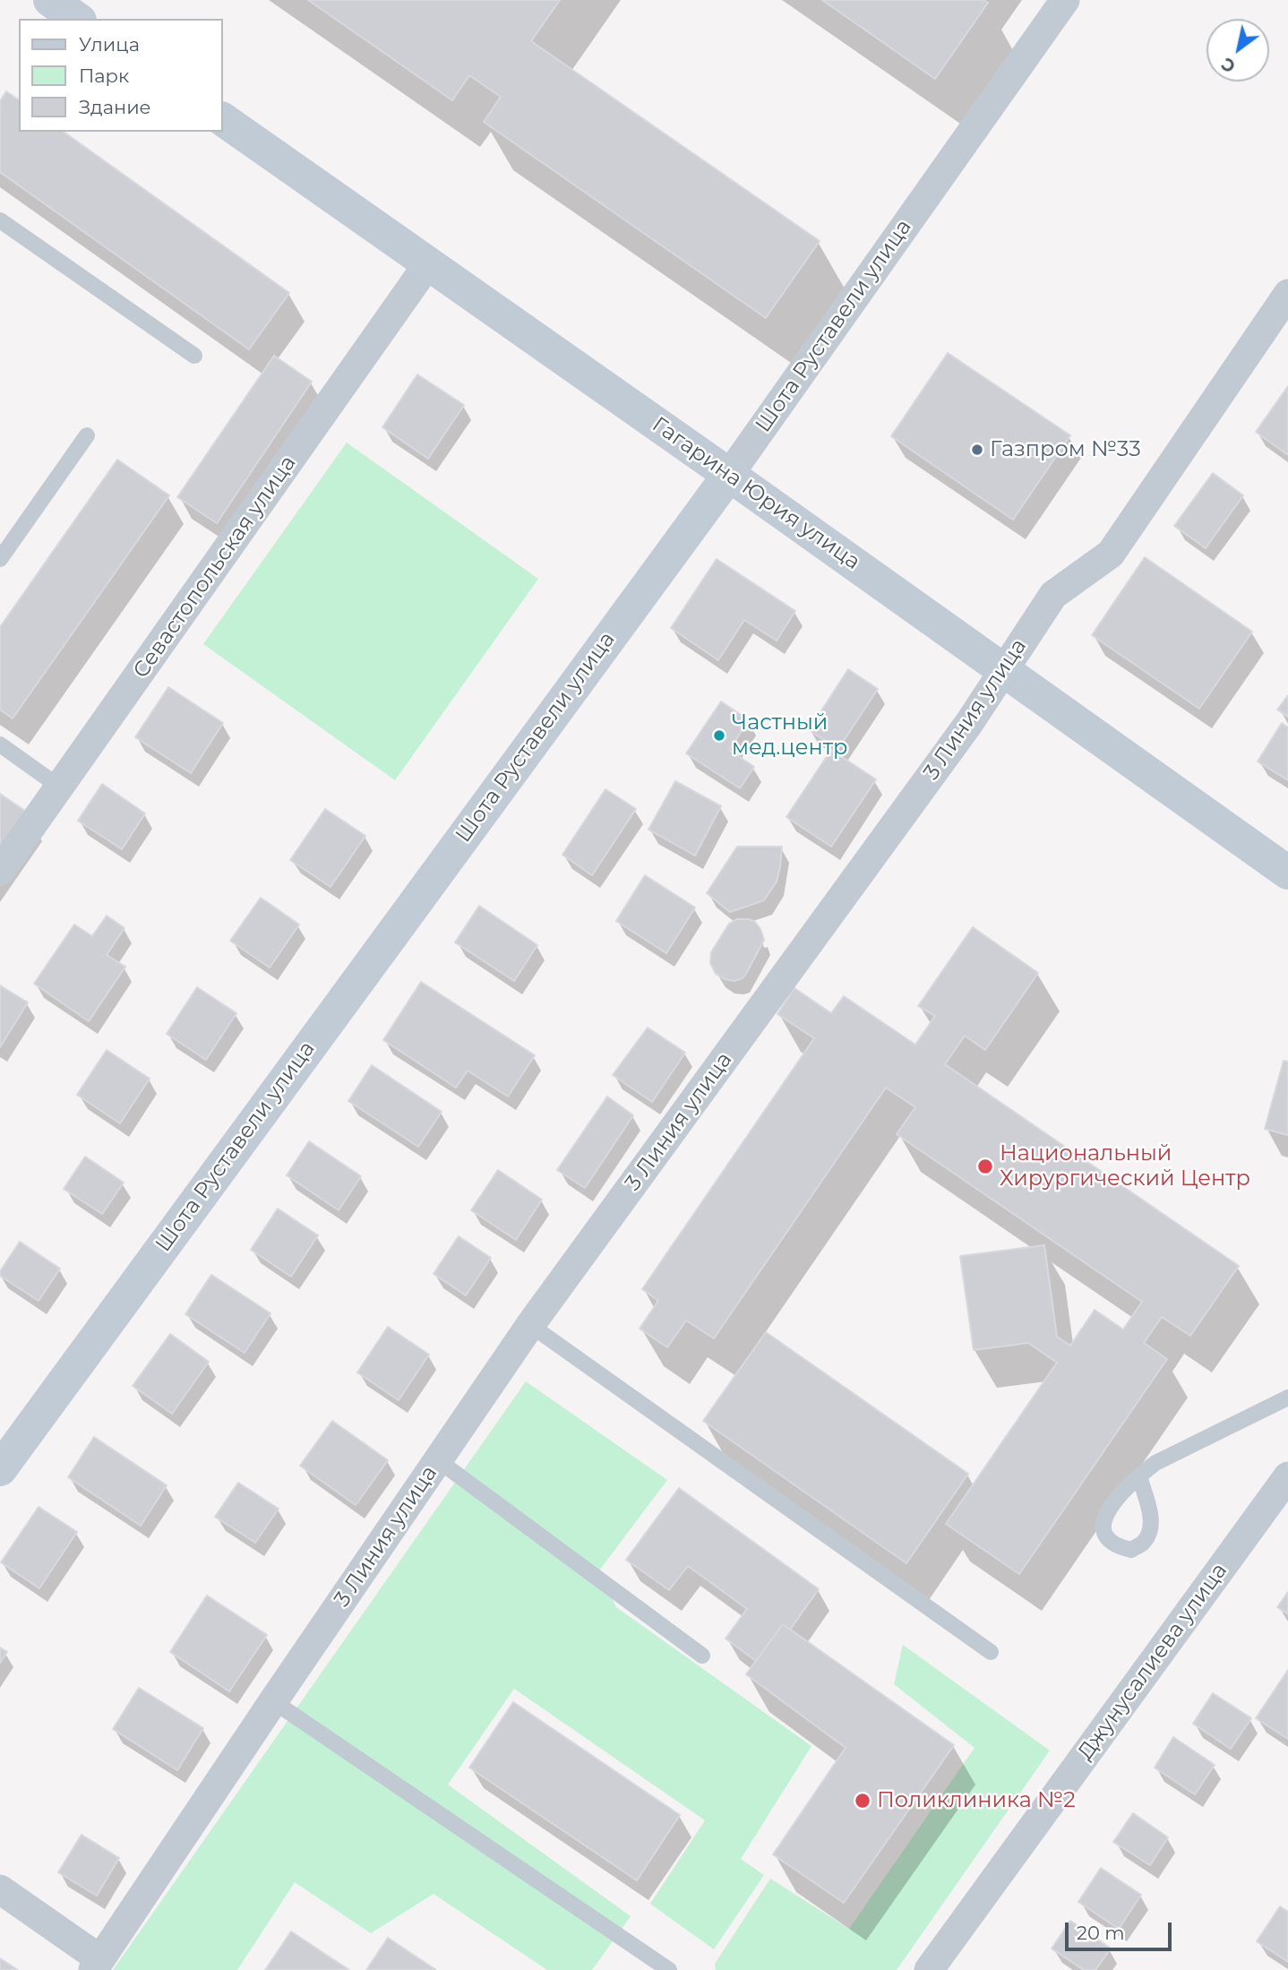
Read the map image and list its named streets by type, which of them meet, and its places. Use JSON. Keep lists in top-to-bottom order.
{
  "streets": {
    "main road": ["Шота Руставели улица", "Гагарина Юрия улица"],
    "street": ["Севастопольская улица", "3 Линия улица", "Джунусалиева улица"]
  },
  "crossings": [
    ["Шота Руставели улица", "Гагарина Юрия улица"],
    ["Гагарина Юрия улица", "Севастопольская улица"],
    ["Гагарина Юрия улица", "3 Линия улица"]
  ],
  "places": [
    "Газпром №33",
    "Частный мед.центр",
    "Национальный Хирургический Центр",
    "Поликлиника №2"
  ],
  "legend": ["Улица", "Парк", "Здание"],
  "scale_bar": "20 m",
  "north": "bottom left"
}
